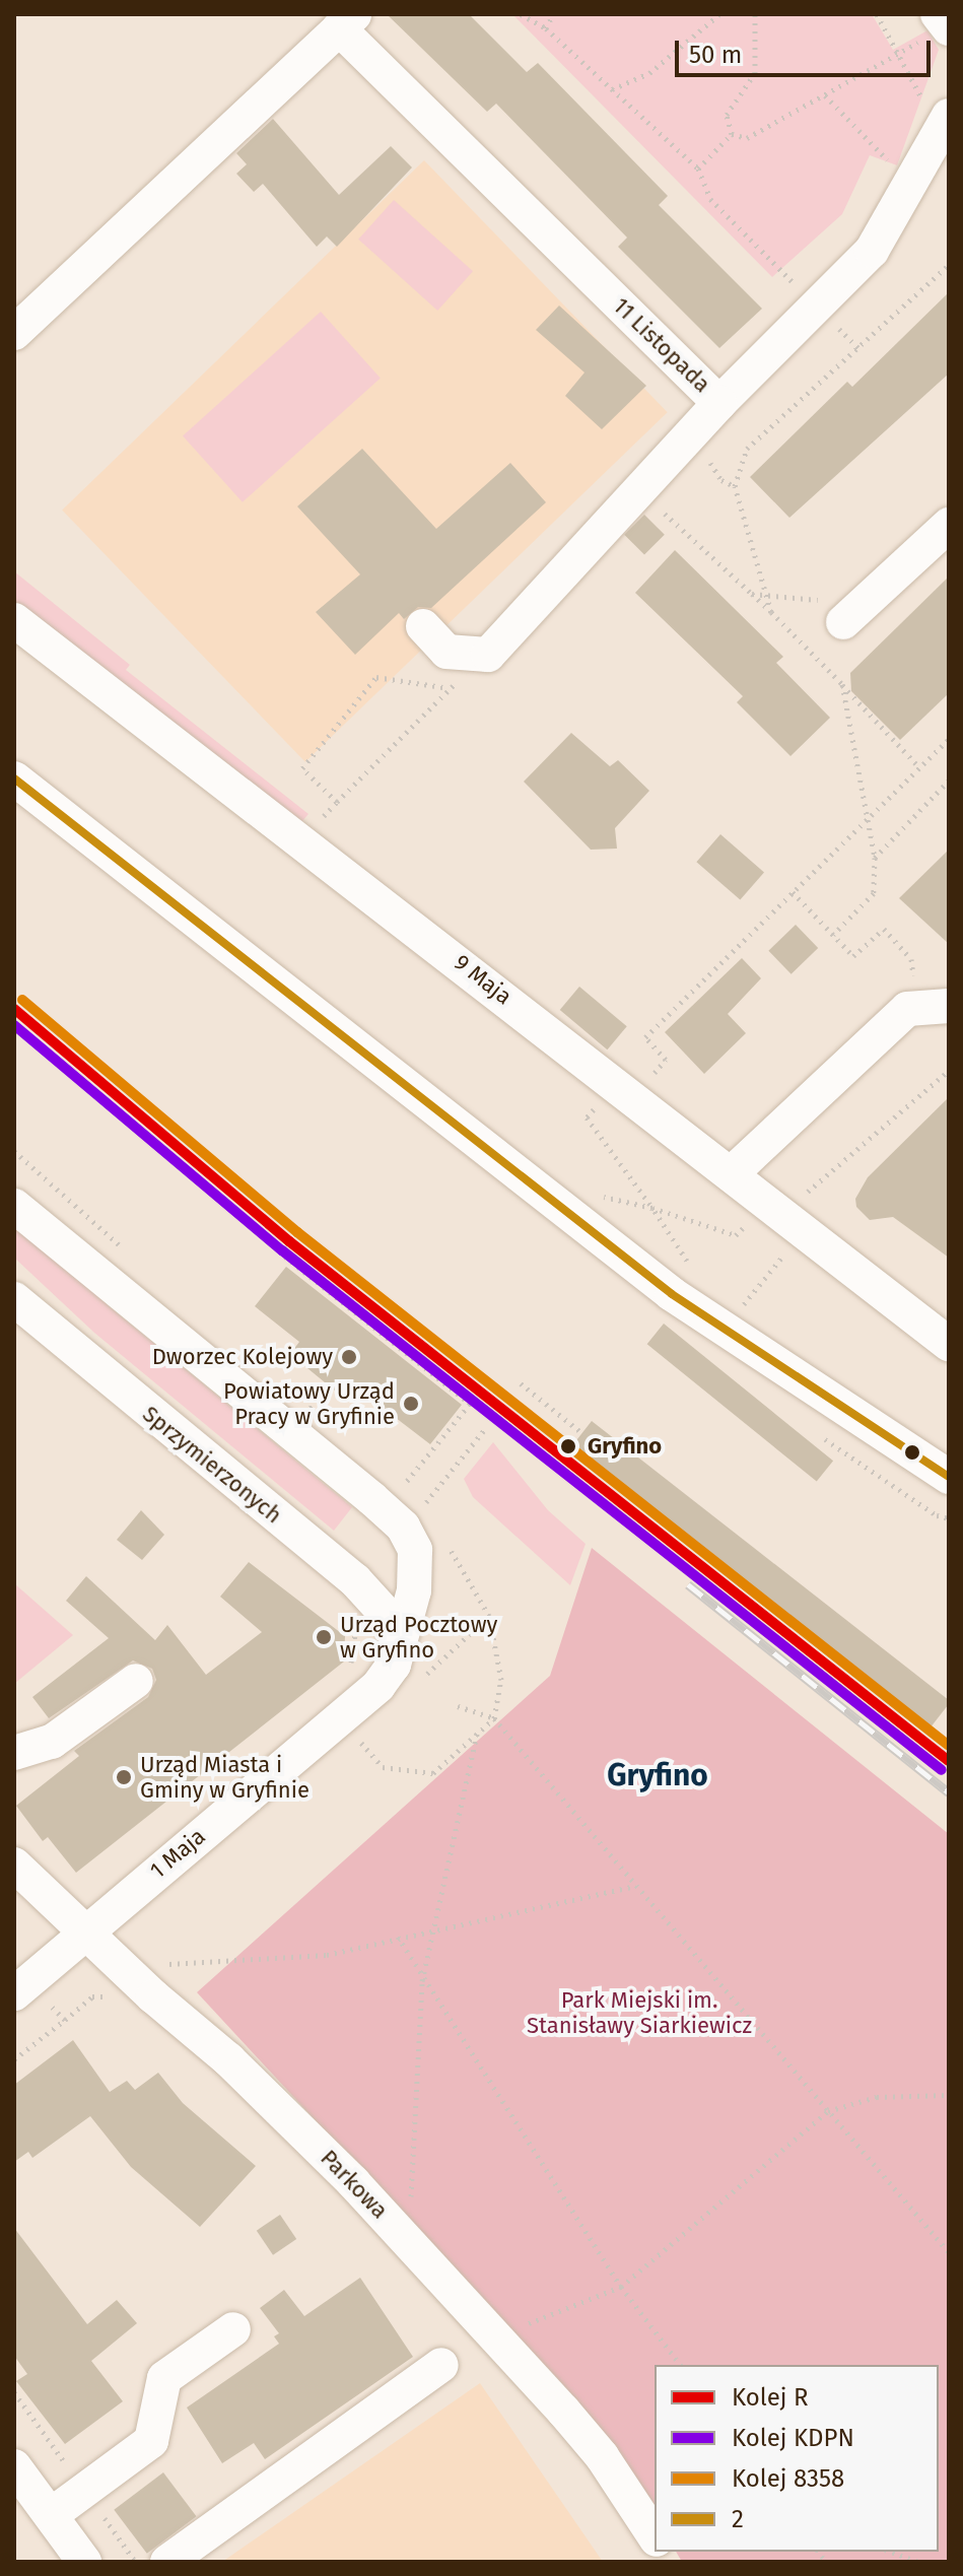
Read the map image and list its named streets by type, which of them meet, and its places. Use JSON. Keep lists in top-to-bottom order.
{
  "streets": {
    "street": [
      "11 Listopada",
      "9 Maja",
      "Sprzymierzonych",
      "1 Maja",
      "Parkowa"
    ]
  },
  "crossings": [
    ["Sprzymierzonych", "1 Maja"],
    ["1 Maja", "Parkowa"]
  ],
  "districts": ["Gryfino"],
  "parks": ["Park Miejski im. Stanisławy Siarkiewicz"],
  "places": [
    "Dworzec Kolejowy",
    "Powiatowy Urząd Pracy w Gryfinie",
    "Gryfino",
    "Urząd Pocztowy w Gryfino",
    "Urząd Miasta i Gminy w Gryfinie"
  ],
  "lines": [
    "transit line 2",
    "rail line 8358",
    "rail line R",
    "rail line KDPN"
  ],
  "legend": [
    "Kolej R",
    "Kolej KDPN",
    "Kolej 8358",
    "2"
  ],
  "scale_bar": "50 m"
}
